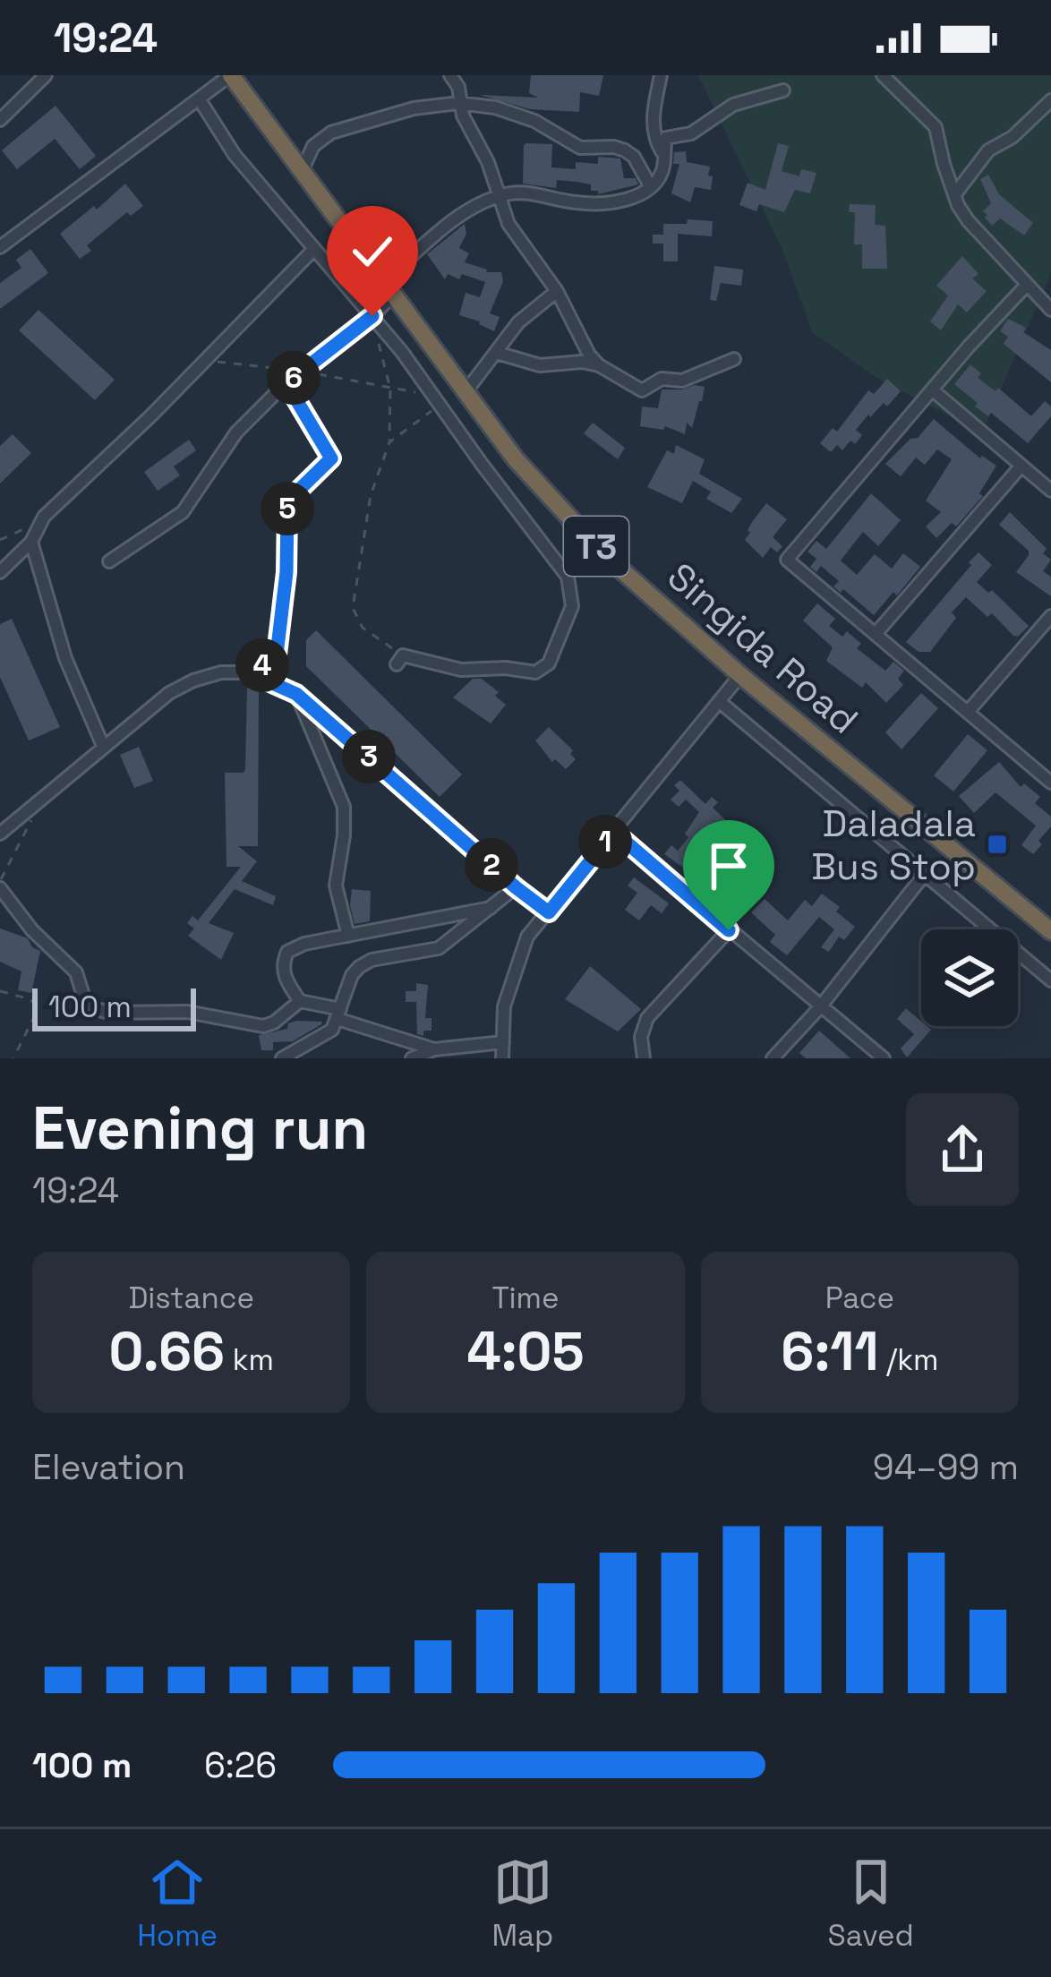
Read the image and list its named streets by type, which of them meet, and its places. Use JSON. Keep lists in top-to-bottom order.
{
  "streets": {
    "highway": ["T3", "Singida Road"]
  },
  "places": {
    "transit": ["Daladala Bus Stop"]
  },
  "scale_bar": "100 m",
  "page": {
    "status": "19:24",
    "pins": [
      "6",
      "5",
      "4",
      "3",
      "1",
      "2"
    ],
    "scale": "100 m",
    "heading": ["Evening run", "19:24"],
    "stats": [
      ["Distance", "0.66 km"],
      ["Time", "4:05"],
      ["Pace", "6:11 /km"]
    ],
    "chart": ["Elevation", "94–99 m"],
    "list": [
      {
        "name": "100 m",
        "note": "6:26"
      }
    ],
    "tabs": ["Home", "Map", "Saved"]
  }
}
